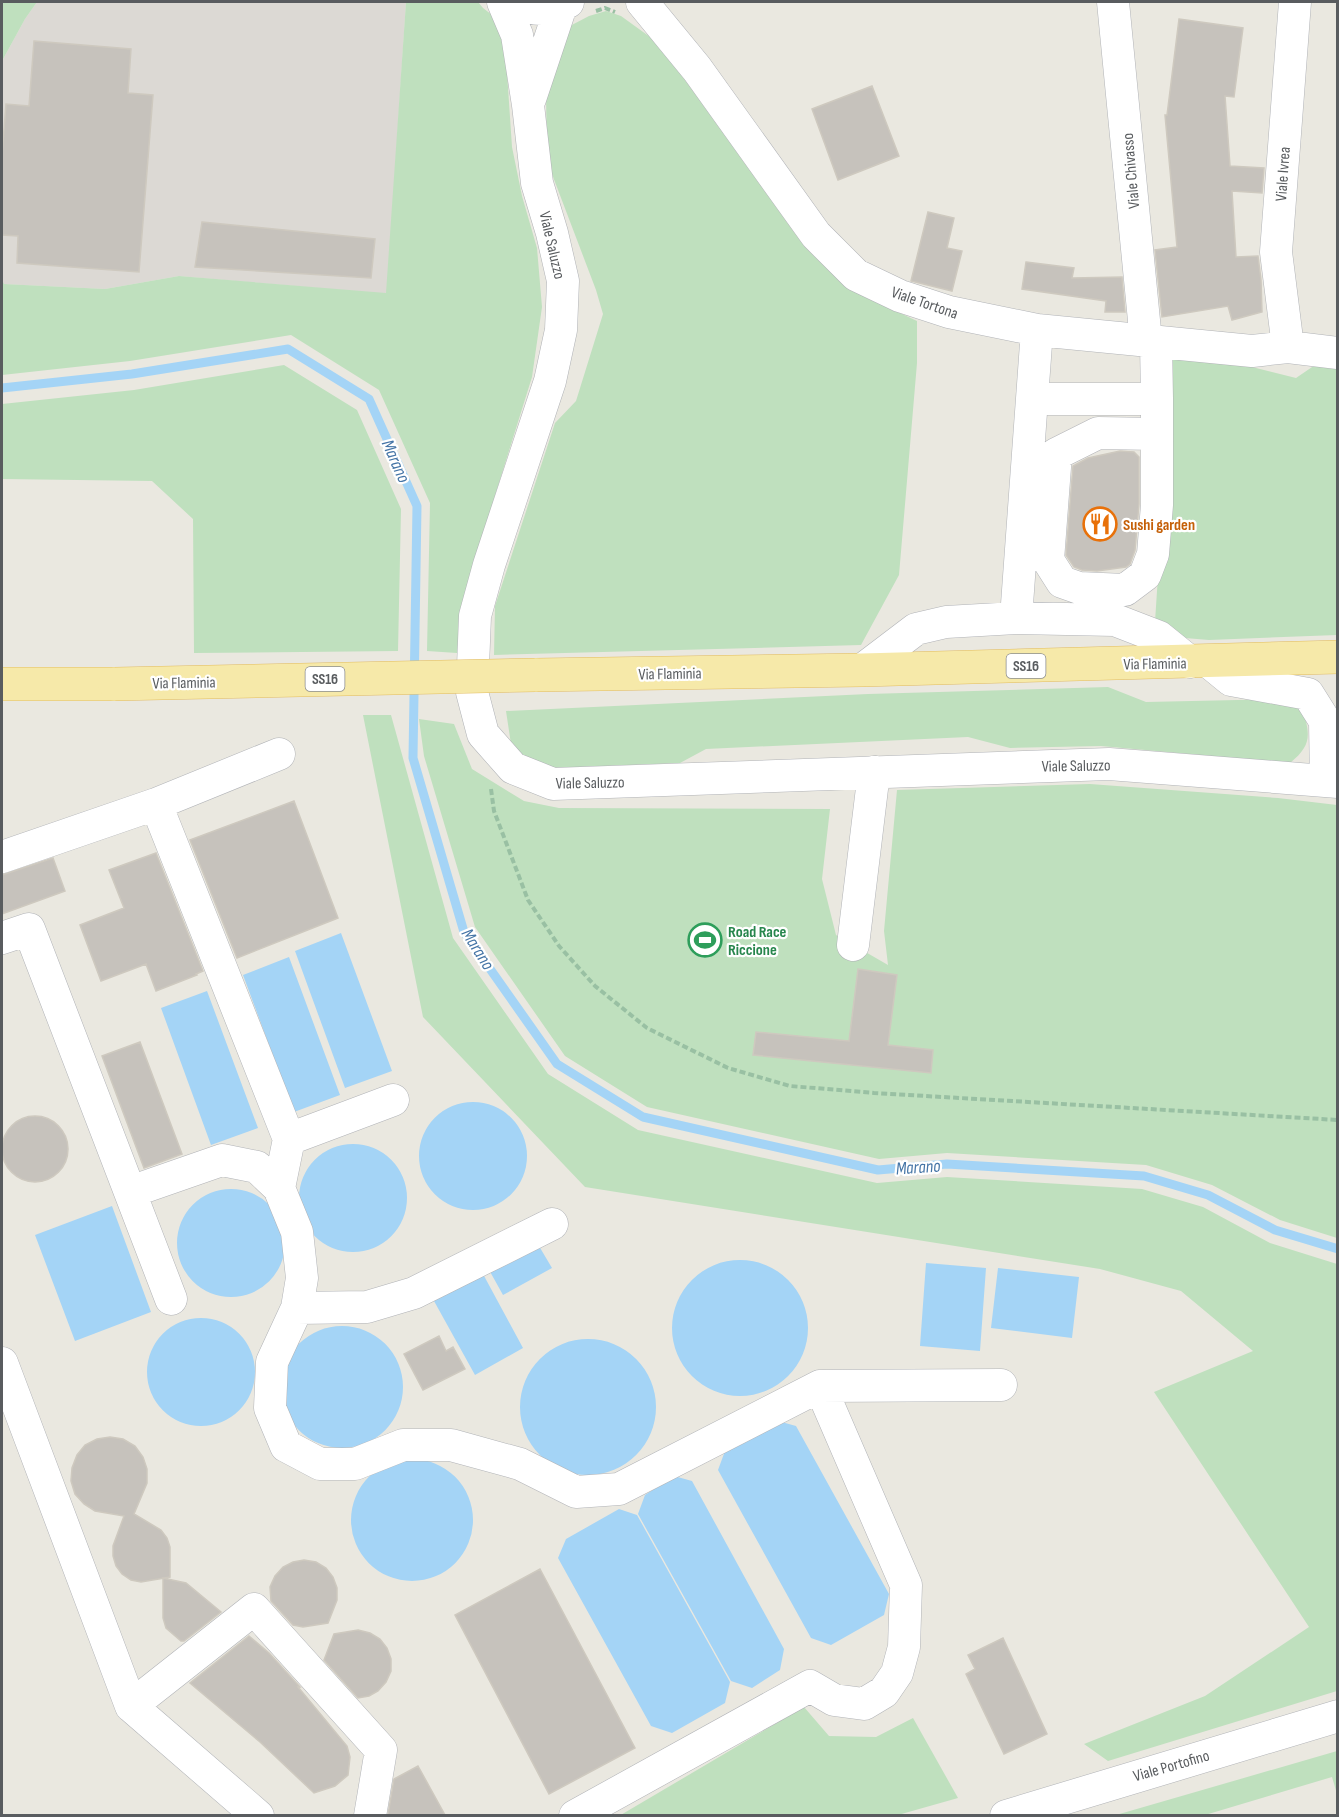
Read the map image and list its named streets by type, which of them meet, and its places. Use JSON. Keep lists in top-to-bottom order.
{
  "streets": {
    "main road": ["Via Flaminia", "SS16"],
    "street": [
      "Viale Chivasso",
      "Viale Ivrea",
      "Viale Saluzzo",
      "Viale Tortona",
      "Viale Portofino"
    ]
  },
  "crossings": [
    ["Viale Chivasso", "Viale Tortona"],
    ["Viale Ivrea", "Viale Tortona"],
    ["Viale Saluzzo", "Via Flaminia"]
  ],
  "water": ["Marano"],
  "places": {
    "restaurant": ["Sushi garden"],
    "sports": ["Road Race Riccione"]
  }
}
